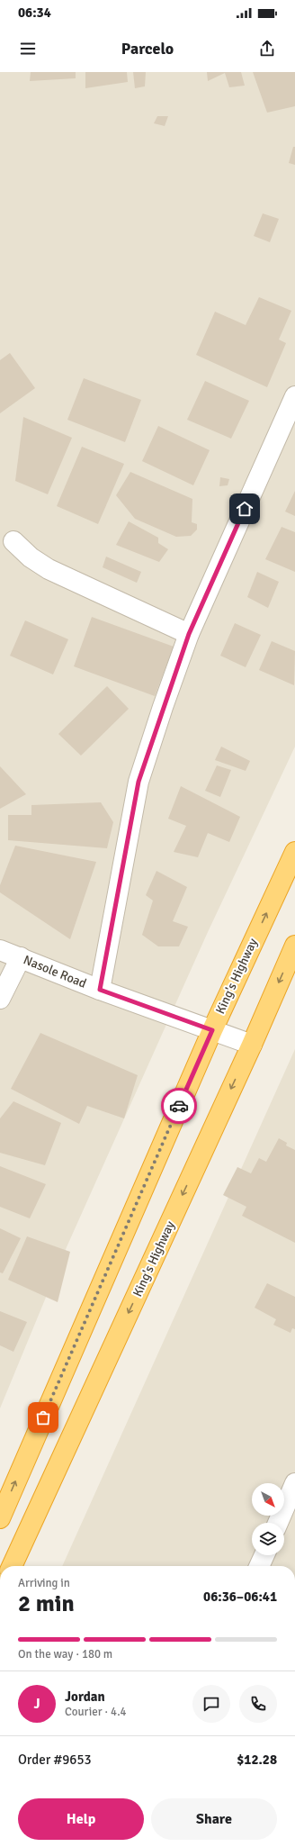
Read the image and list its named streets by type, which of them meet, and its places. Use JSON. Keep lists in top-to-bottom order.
{
  "streets": {
    "highway": ["King's Highway"],
    "street": ["Nasole Road"]
  },
  "crossings": [
    ["Nasole Road", "King's Highway"]
  ],
  "north": "bottom right",
  "page": {
    "status": "06:34",
    "header": "Parcelo",
    "heading": ["2 min", "Arriving in", "06:36–06:41"],
    "panel": [
      "Jordan",
      "Courier · 4.4",
      "Order #9653",
      "$12.28"
    ],
    "bar": "On the way · 180 m",
    "round": "J",
    "buttons": ["Help", "Share"]
  }
}
